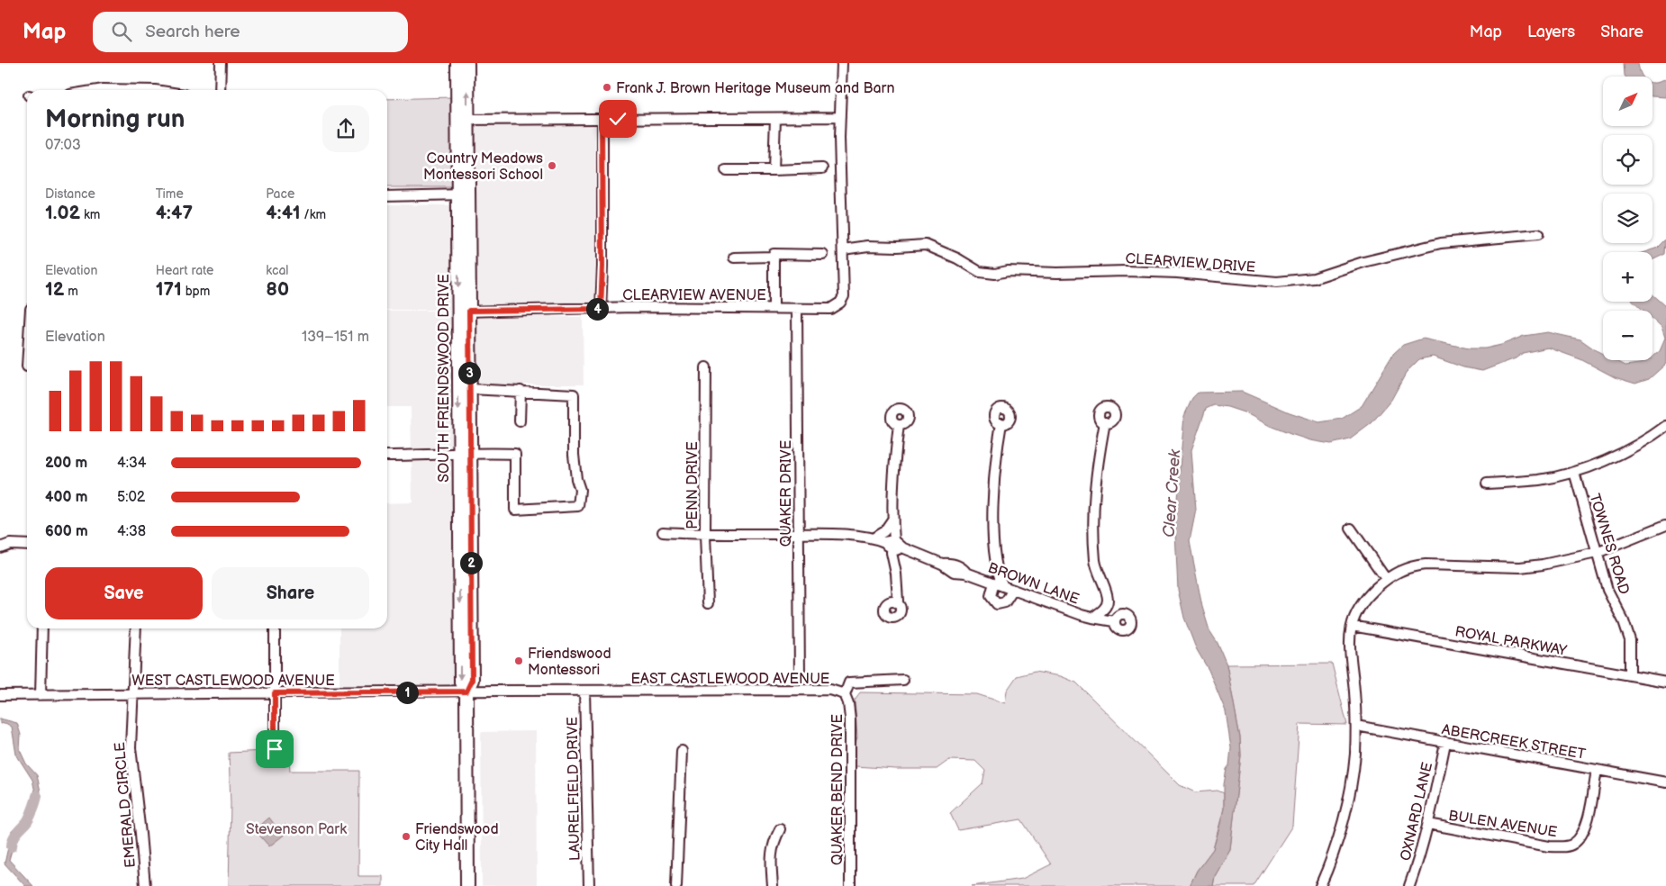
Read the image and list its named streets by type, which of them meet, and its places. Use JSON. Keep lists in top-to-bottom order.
{
  "streets": {
    "main road": ["SOUTH FRIENDSWOOD DRIVE"],
    "street": [
      "CLEARVIEW DRIVE",
      "CLEARVIEW AVENUE",
      "PENN DRIVE",
      "QUAKER DRIVE",
      "TOWNES ROAD",
      "BROWN LANE",
      "ROYAL PARKWAY",
      "EAST CASTLEWOOD AVENUE",
      "WEST CASTLEWOOD AVENUE",
      "ABERCREEK STREET",
      "LAURELFIELD DRIVE",
      "QUAKER BEND DRIVE",
      "EMERALD CIRCLE",
      "OXNARD LANE",
      "BULEN AVENUE"
    ]
  },
  "crossings": [
    ["CLEARVIEW DRIVE", "CLEARVIEW AVENUE"],
    ["CLEARVIEW AVENUE", "SOUTH FRIENDSWOOD DRIVE"],
    ["CLEARVIEW AVENUE", "QUAKER DRIVE"],
    ["SOUTH FRIENDSWOOD DRIVE", "EAST CASTLEWOOD AVENUE"],
    ["SOUTH FRIENDSWOOD DRIVE", "WEST CASTLEWOOD AVENUE"],
    ["PENN DRIVE", "BROWN LANE"],
    ["QUAKER DRIVE", "BROWN LANE"],
    ["TOWNES ROAD", "ROYAL PARKWAY"],
    ["EAST CASTLEWOOD AVENUE", "WEST CASTLEWOOD AVENUE"],
    ["EAST CASTLEWOOD AVENUE", "LAURELFIELD DRIVE"],
    ["EAST CASTLEWOOD AVENUE", "QUAKER BEND DRIVE"],
    ["WEST CASTLEWOOD AVENUE", "EMERALD CIRCLE"],
    ["ABERCREEK STREET", "OXNARD LANE"],
    ["ABERCREEK STREET", "BULEN AVENUE"],
    ["OXNARD LANE", "BULEN AVENUE"]
  ],
  "water": ["Clear Creek"],
  "parks": ["Stevenson Park"],
  "places": [
    "Frank J. Brown Heritage Museum and Barn",
    "Country Meadows Montessori School",
    "Friendswood Montessori",
    "Friendswood City Hall"
  ],
  "north": "top right",
  "page": {
    "header": "Map",
    "search": "Search here",
    "nav": ["Map", "Layers", "Share"],
    "map_buttons": ["+", "−"],
    "heading": ["Morning run", "07:03"],
    "stats": [
      ["Distance", "1.02 km"],
      ["Time", "4:47"],
      ["Pace", "4:41 /km"],
      ["Elevation", "12 m"],
      ["Heart rate", "171 bpm"],
      ["kcal", "80"]
    ],
    "pins": [
      "4",
      "3",
      "2",
      "1"
    ],
    "chart": ["Elevation", "139–151 m"],
    "list": [
      {
        "name": "200 m",
        "note": "4:34"
      },
      {
        "name": "400 m",
        "note": "5:02"
      },
      {
        "name": "600 m",
        "note": "4:38"
      }
    ],
    "buttons": ["Save", "Share"]
  }
}
